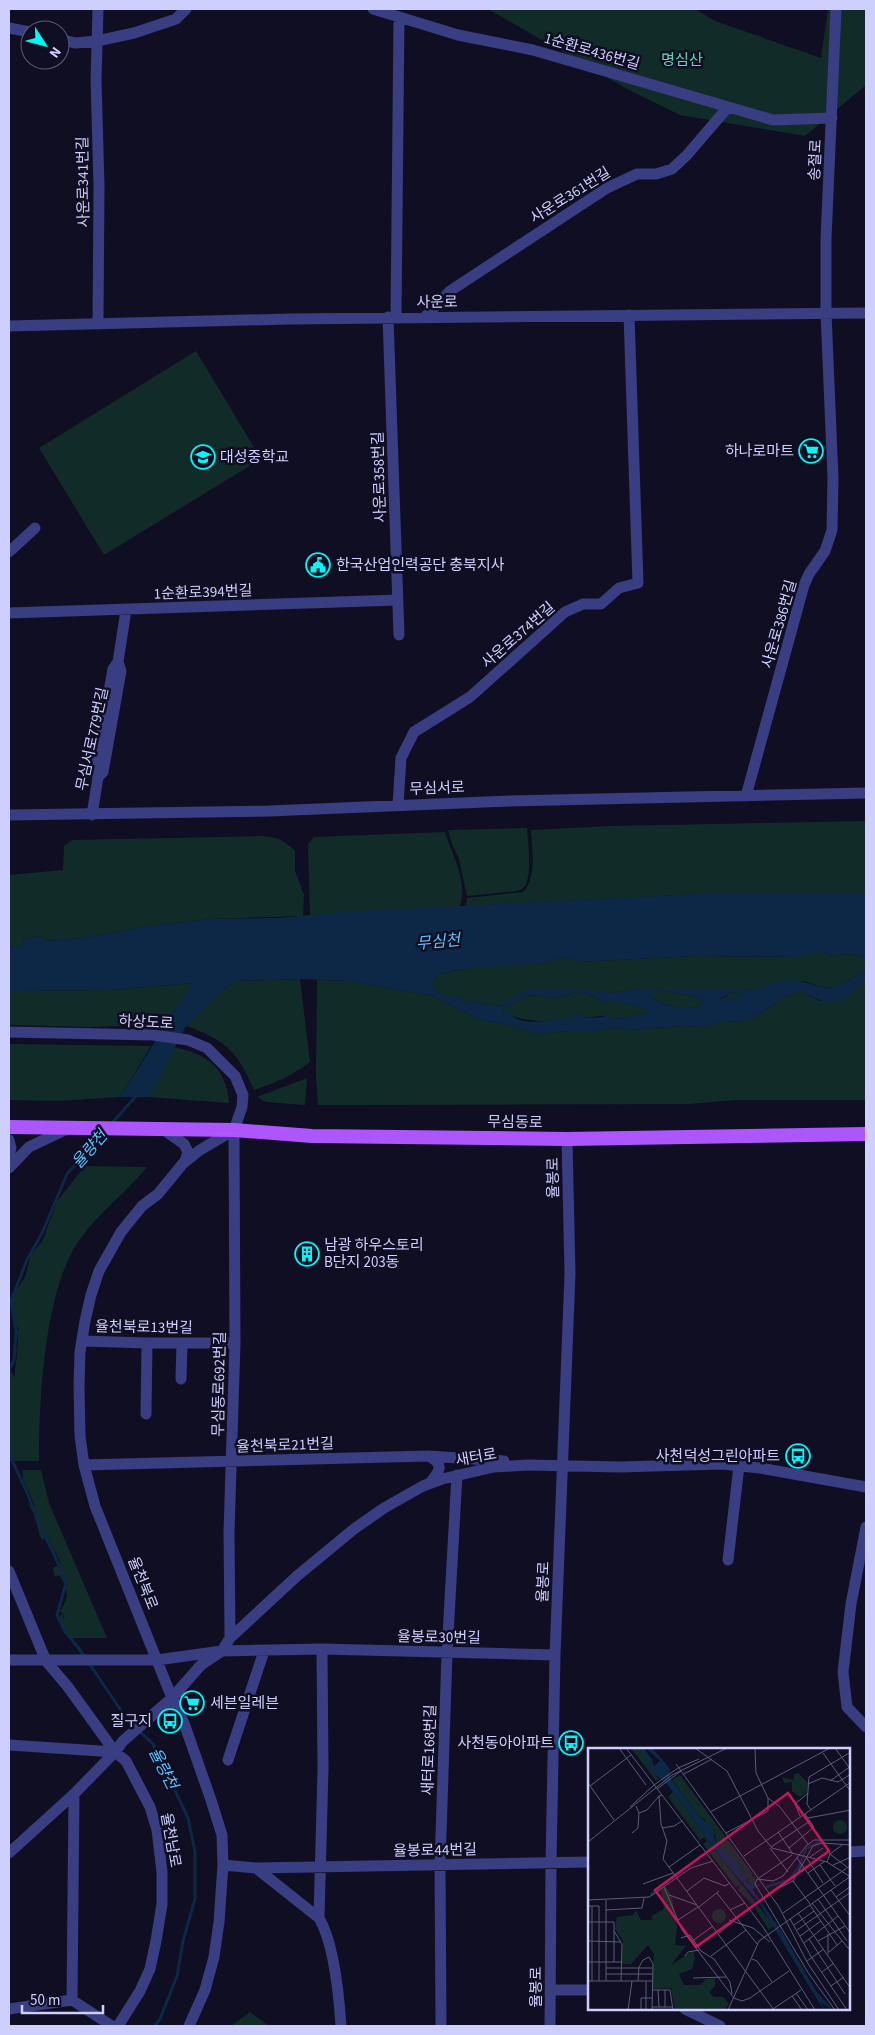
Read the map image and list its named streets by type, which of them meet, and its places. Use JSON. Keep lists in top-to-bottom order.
{
  "streets": {
    "main road": ["무심동로"],
    "street": [
      "1순환로436번길",
      "송절로",
      "사운로341번길",
      "사운로361번길",
      "사운로",
      "사운로358번길",
      "1순환로394번길",
      "사운로386번길",
      "사운로374번길",
      "무심서로779번길",
      "무심서로",
      "하상도로",
      "율봉로",
      "율천북로13번길",
      "무심동로692번길",
      "율천북로21번길",
      "새터로",
      "율천북로",
      "율봉로30번길",
      "새터로168번길",
      "율천남로",
      "율봉로44번길"
    ]
  },
  "crossings": [
    ["1순환로436번길", "송절로"],
    ["1순환로436번길", "사운로361번길"],
    ["1순환로436번길", "사운로358번길"],
    ["송절로", "사운로"],
    ["송절로", "사운로386번길"],
    ["사운로341번길", "사운로"],
    ["사운로361번길", "사운로"],
    ["사운로", "사운로358번길"],
    ["사운로", "사운로386번길"],
    ["사운로", "사운로374번길"],
    ["사운로358번길", "1순환로394번길"],
    ["1순환로394번길", "무심서로779번길"],
    ["사운로386번길", "무심서로"],
    ["사운로374번길", "무심서로"],
    ["무심서로779번길", "무심서로"],
    ["하상도로", "무심동로692번길"],
    ["무심동로", "율봉로"],
    ["무심동로", "무심동로692번길"],
    ["율봉로", "새터로"],
    ["율봉로", "율봉로30번길"],
    ["율봉로", "율봉로44번길"],
    ["율천북로13번길", "무심동로692번길"],
    ["율천북로13번길", "율천북로"],
    ["무심동로692번길", "율천북로21번길"],
    ["무심동로692번길", "새터로"],
    ["율천북로21번길", "새터로"],
    ["율천북로21번길", "율천북로"],
    ["새터로", "율천북로"],
    ["새터로", "율봉로30번길"],
    ["새터로", "새터로168번길"],
    ["새터로", "율천남로"],
    ["율천북로", "율봉로30번길"],
    ["율천북로", "율봉로44번길"],
    ["율봉로30번길", "새터로168번길"],
    ["율봉로30번길", "율천남로"],
    ["새터로168번길", "율봉로44번길"]
  ],
  "water": ["무심천", "율량천"],
  "parks": ["명심산"],
  "places": {
    "supermarket": ["하나로마트", "세븐일레븐"],
    "school or university": ["대성중학교"],
    "public building": ["한국산업인력공단 충북지사"],
    "building": ["남광 하우스토리 B단지 203동"],
    "bus stop": ["사천덕성그린아파트", "질구지", "사천동아아파트"]
  },
  "scale_bar": "50 m",
  "north": "bottom right"
}
